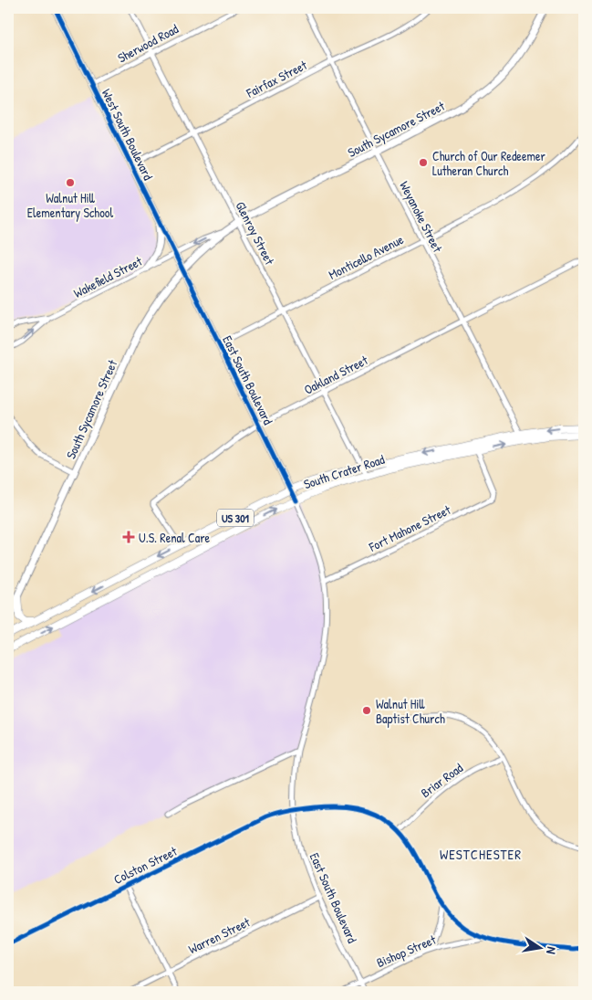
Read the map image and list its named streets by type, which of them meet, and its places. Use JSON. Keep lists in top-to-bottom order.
{
  "streets": {
    "main road": [
      "South Sycamore Street",
      "West South Boulevard",
      "East South Boulevard",
      "South Crater Road",
      "US 301"
    ],
    "street": [
      "Sherwood Road",
      "Fairfax Street",
      "Weyanoke Street",
      "Glenroy Street",
      "Monticello Avenue",
      "Wakefield Street",
      "Oakland Street",
      "Fort Mahone Street",
      "Briar Road",
      "Colston Street",
      "Warren Street",
      "Bishop Street"
    ]
  },
  "crossings": [
    ["Sherwood Road", "West South Boulevard"],
    ["Sherwood Road", "Glenroy Street"],
    ["Fairfax Street", "West South Boulevard"],
    ["Fairfax Street", "Weyanoke Street"],
    ["Fairfax Street", "Glenroy Street"],
    ["South Sycamore Street", "West South Boulevard"],
    ["South Sycamore Street", "Weyanoke Street"],
    ["South Sycamore Street", "Glenroy Street"],
    ["South Sycamore Street", "Wakefield Street"],
    ["South Sycamore Street", "East South Boulevard"],
    ["West South Boulevard", "Wakefield Street"],
    ["West South Boulevard", "East South Boulevard"],
    ["Weyanoke Street", "Monticello Avenue"],
    ["Weyanoke Street", "Oakland Street"],
    ["Weyanoke Street", "South Crater Road"],
    ["Glenroy Street", "Monticello Avenue"],
    ["Glenroy Street", "Oakland Street"],
    ["Glenroy Street", "South Crater Road"],
    ["Monticello Avenue", "East South Boulevard"],
    ["Oakland Street", "East South Boulevard"],
    ["Oakland Street", "South Crater Road"],
    ["East South Boulevard", "South Crater Road"],
    ["East South Boulevard", "Fort Mahone Street"],
    ["East South Boulevard", "Colston Street"],
    ["East South Boulevard", "Warren Street"],
    ["East South Boulevard", "Bishop Street"],
    ["South Crater Road", "Fort Mahone Street"],
    ["Briar Road", "Colston Street"],
    ["Colston Street", "Bishop Street"]
  ],
  "districts": ["WESTCHESTER"],
  "places": {
    "other": ["Church of Our Redeemer Lutheran Church", "Walnut Hill Elementary School", "Walnut Hill Baptist Church"],
    "health": ["U.S. Renal Care"]
  },
  "north": "right"
}
